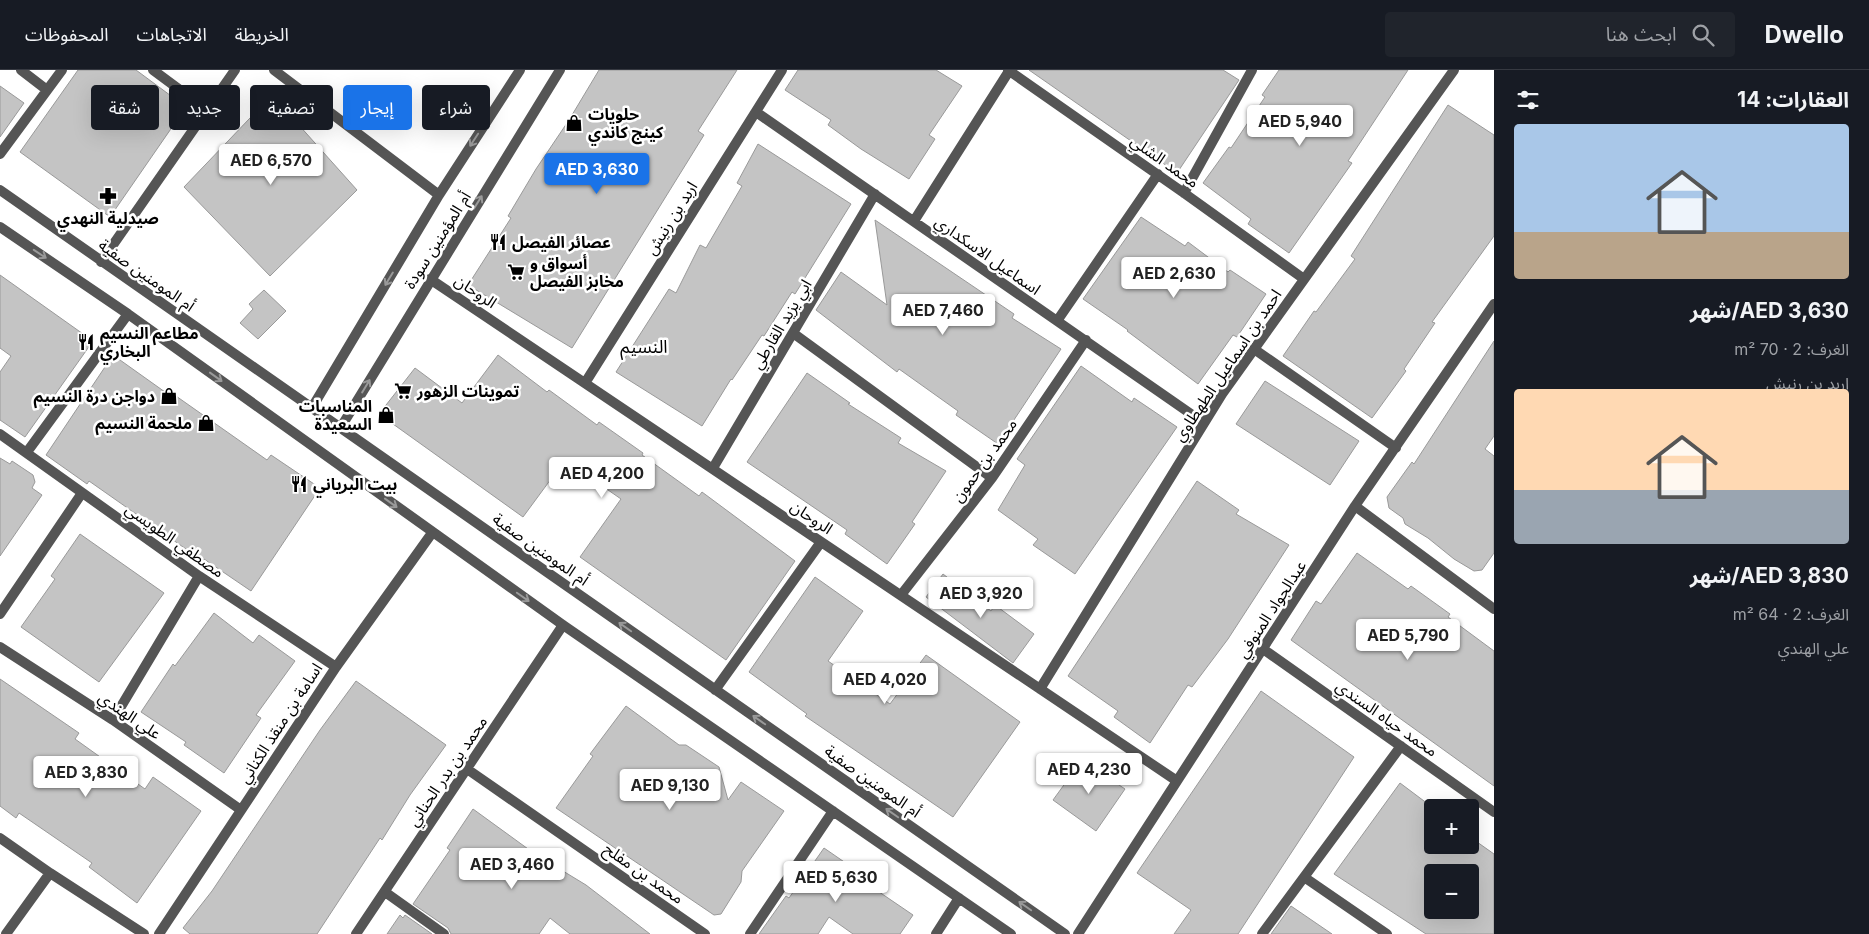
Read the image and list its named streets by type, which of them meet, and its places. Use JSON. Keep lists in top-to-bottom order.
{
  "streets": {
    "street": [
      "محمد الشلي",
      "اربد بن رنيش",
      "أم المؤمنين سودة",
      "اسماعيل الاسكداري",
      "أم المومنين صفية",
      "الروحان",
      "ابي يزيد القارطي",
      "احمد بن اسماعيل الطهطاوي",
      "محمد بن حمون",
      "مصطفي الطويسي",
      "عبدالجواد المنوفي",
      "علي الهندي",
      "محمد حياه السندي",
      "اسامة بن منقذ الكناني",
      "محمد بن بدر الحناني",
      "محمد بن مفلح"
    ]
  },
  "crossings": [
    ["محمد الشلي", "احمد بن اسماعيل الطهطاوي"],
    ["اربد بن رنيش", "اسماعيل الاسكداري"],
    ["اربد بن رنيش", "الروحان"],
    ["أم المؤمنين سودة", "أم المومنين صفية"],
    ["أم المؤمنين سودة", "الروحان"],
    ["اسماعيل الاسكداري", "ابي يزيد القارطي"],
    ["اسماعيل الاسكداري", "احمد بن اسماعيل الطهطاوي"],
    ["اسماعيل الاسكداري", "محمد بن حمون"],
    ["الروحان", "ابي يزيد القارطي"],
    ["الروحان", "احمد بن اسماعيل الطهطاوي"],
    ["الروحان", "محمد بن حمون"],
    ["الروحان", "عبدالجواد المنوفي"],
    ["مصطفي الطويسي", "اسامة بن منقذ الكناني"],
    ["عبدالجواد المنوفي", "محمد حياه السندي"],
    ["علي الهندي", "اسامة بن منقذ الكناني"],
    ["محمد بن بدر الحناني", "محمد بن مفلح"]
  ],
  "districts": ["النسيم"],
  "places": {
    "shop": [
      "حلويات كينج كاندي",
      "دواجن درة النسيم",
      "المناسبات السعيدة",
      "ملحمة النسيم"
    ],
    "pharmacy": ["صيدلية النهدي"],
    "restaurant": ["عصائر الفيصل", "مطاعم النسيم البخاري", "بيت البرياني"],
    "supermarket": ["أسواق و مخابز الفيصل", "تموينات الزهور"]
  },
  "page": {
    "header": "Dwello",
    "search": "ابحث هنا",
    "nav": ["الخريطة", "الاتجاهات", "المحفوظات"],
    "heading": "العقارات: 14",
    "chip": [
      "شراء",
      "إيجار",
      "تصفية",
      "جديد",
      "شقة"
    ],
    "price": [
      "AED 5,940",
      "AED 6,570",
      "AED 3,630",
      "AED 2,630",
      "AED 7,460",
      "AED 4,200",
      "AED 3,920",
      "AED 5,790",
      "AED 4,020",
      "AED 4,230",
      "AED 3,830",
      "AED 9,130",
      "AED 3,460",
      "AED 5,630"
    ],
    "list": [
      {
        "name": "AED 3,630/شهر",
        "note": "الغرف: 2 · 70 m² · اربد بن رنيش"
      },
      {
        "name": "AED 3,830/شهر",
        "note": "الغرف: 2 · 64 m² · علي الهندي"
      }
    ],
    "map_buttons": ["+", "−"]
  }
}
